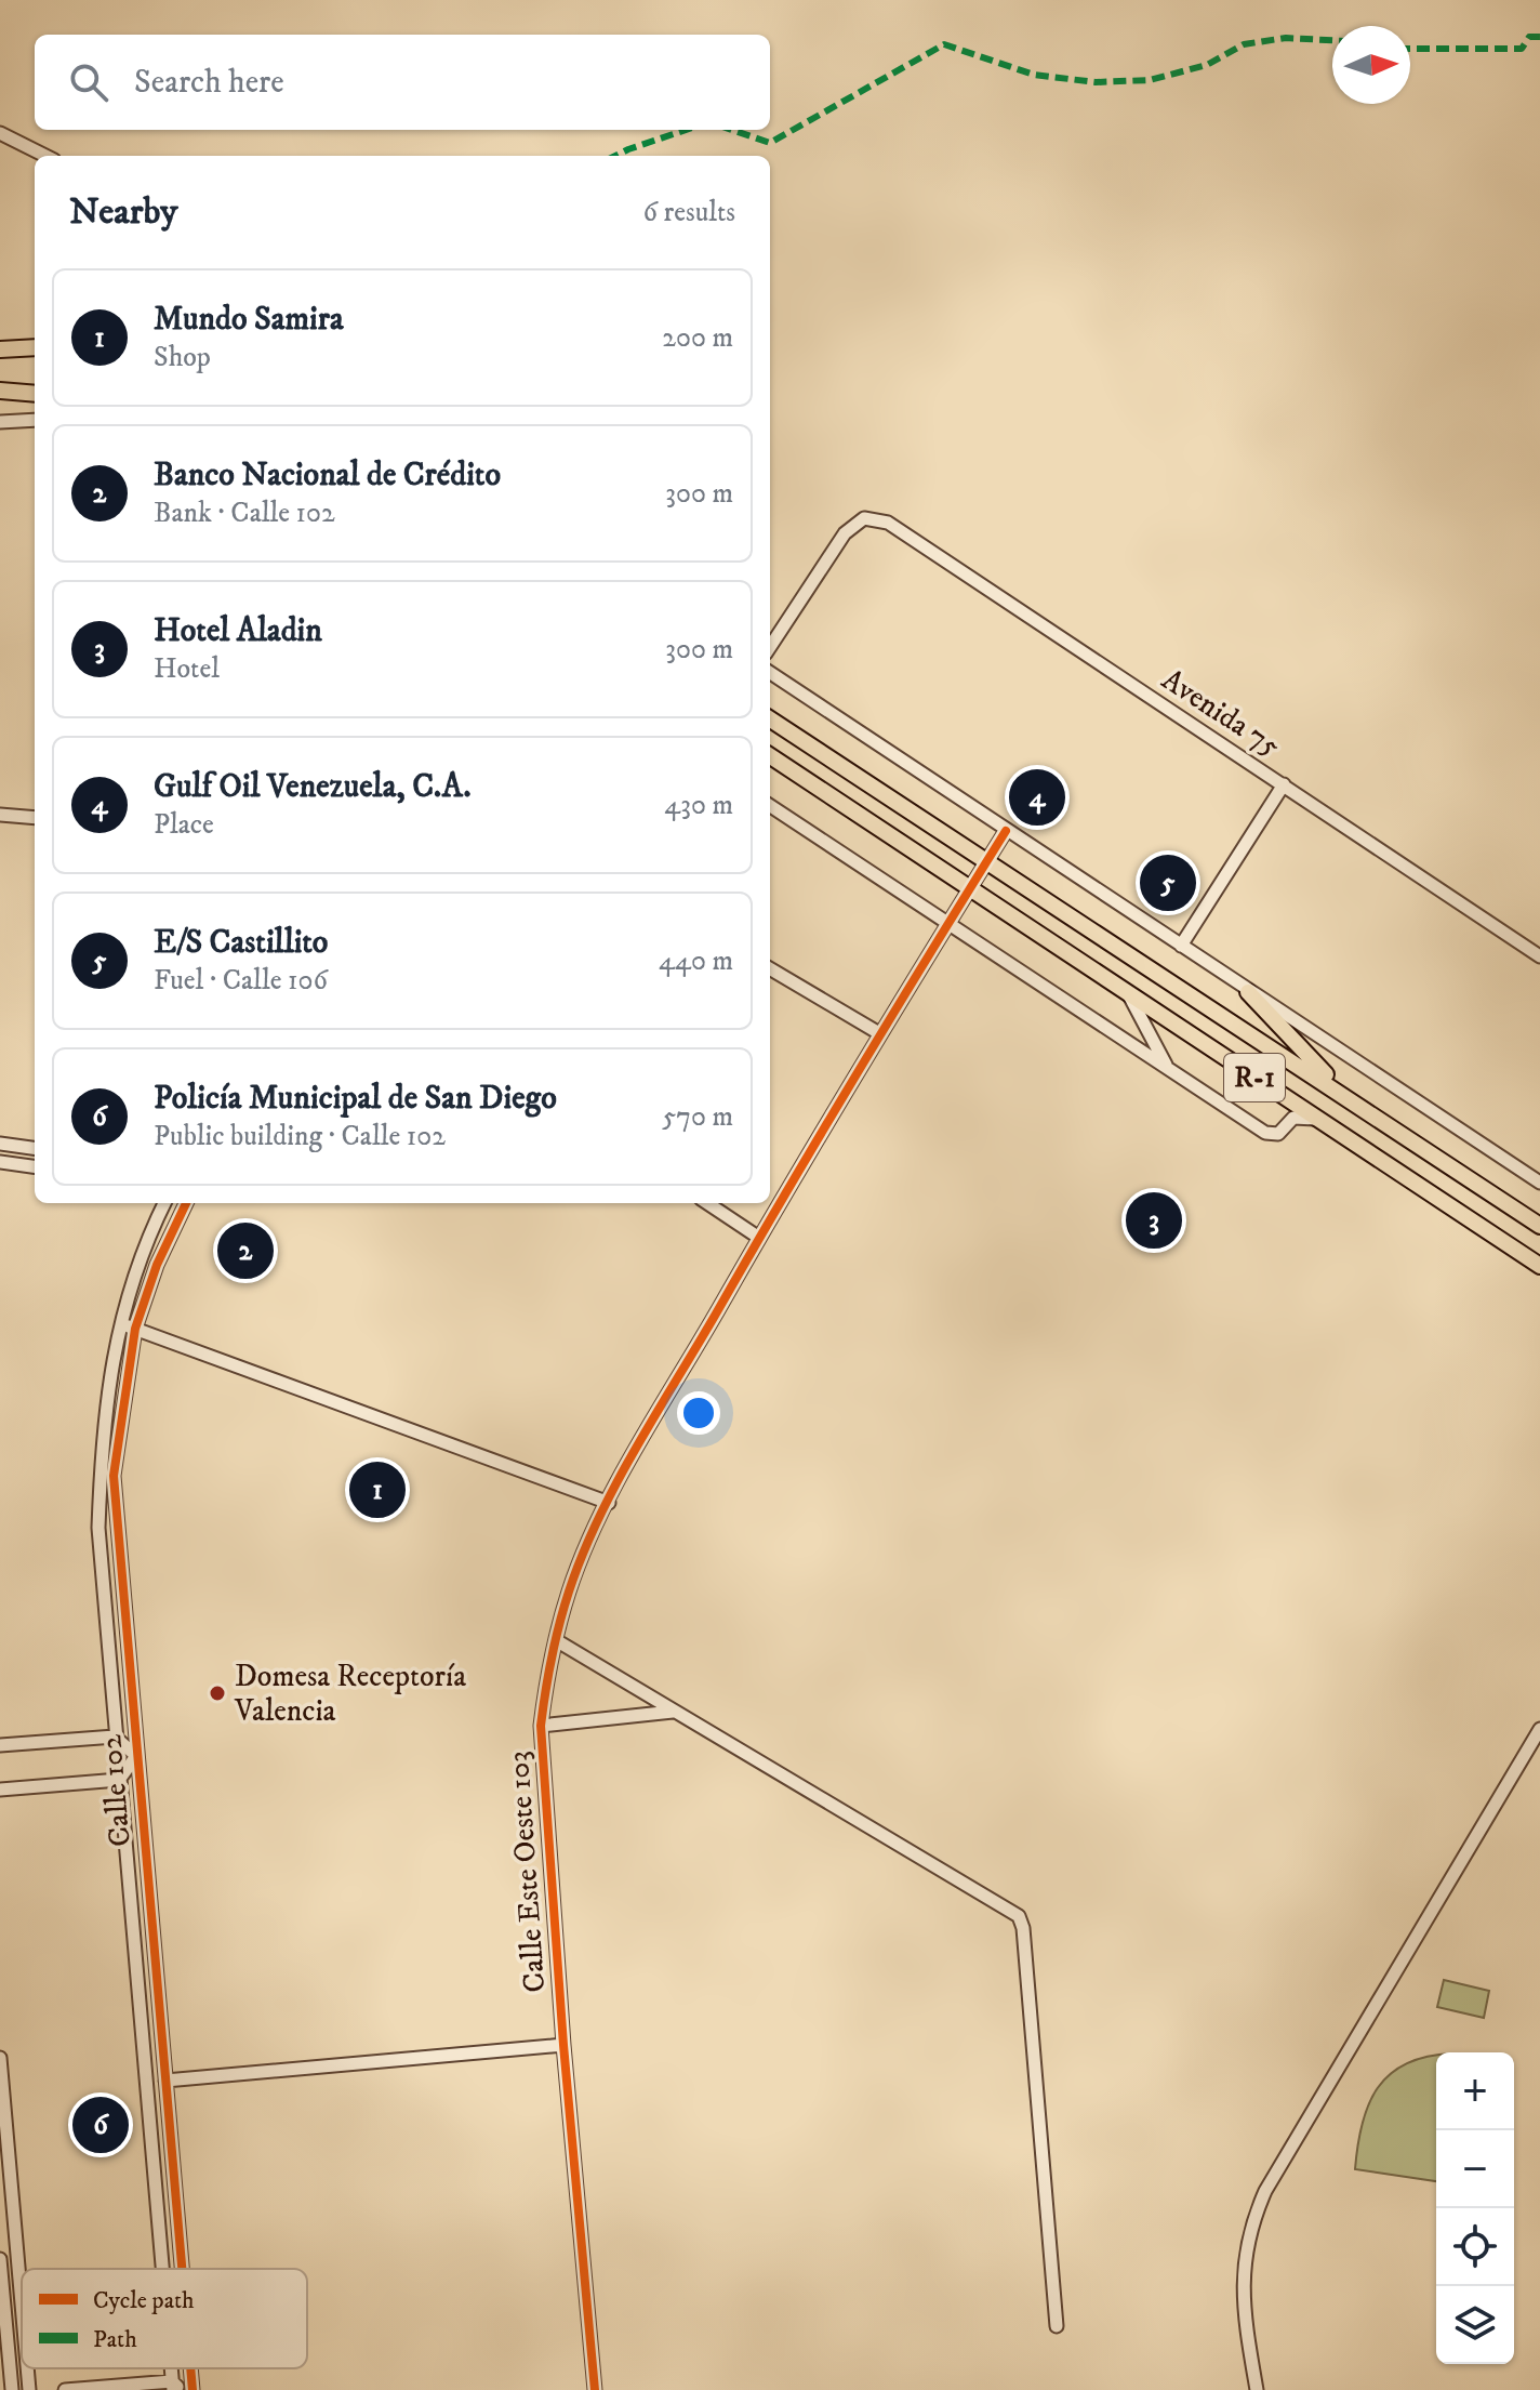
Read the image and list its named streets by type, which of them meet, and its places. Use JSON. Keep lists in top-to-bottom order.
{
  "streets": {
    "main road": ["R-1"],
    "street": ["Avenida 75", "Calle 102", "Calle Este Oeste 103"]
  },
  "crossings": [
    ["R-1", "Calle Este Oeste 103"]
  ],
  "places": ["Domesa Receptoría Valencia"],
  "legend": ["Cycle path", "Path"],
  "north": "right",
  "page": {
    "search": "Search here",
    "heading": ["Nearby", "6 results"],
    "list": [
      {
        "mark": "1",
        "name": "Mundo Samira",
        "note": "Shop",
        "value": "200 m"
      },
      {
        "mark": "2",
        "name": "Banco Nacional de Crédito",
        "note": "Bank · Calle 102",
        "value": "300 m"
      },
      {
        "mark": "3",
        "name": "Hotel Aladin",
        "note": "Hotel",
        "value": "300 m"
      },
      {
        "mark": "4",
        "name": "Gulf Oil Venezuela, C.A.",
        "note": "Place",
        "value": "430 m"
      },
      {
        "mark": "5",
        "name": "E/S Castillito",
        "note": "Fuel · Calle 106",
        "value": "440 m"
      },
      {
        "mark": "6",
        "name": "Policía Municipal de San Diego",
        "note": "Public building · Calle 102",
        "value": "570 m"
      }
    ],
    "pins": [
      "4",
      "5",
      "3",
      "2",
      "1",
      "6"
    ],
    "map_buttons": ["+", "−"]
  }
}
